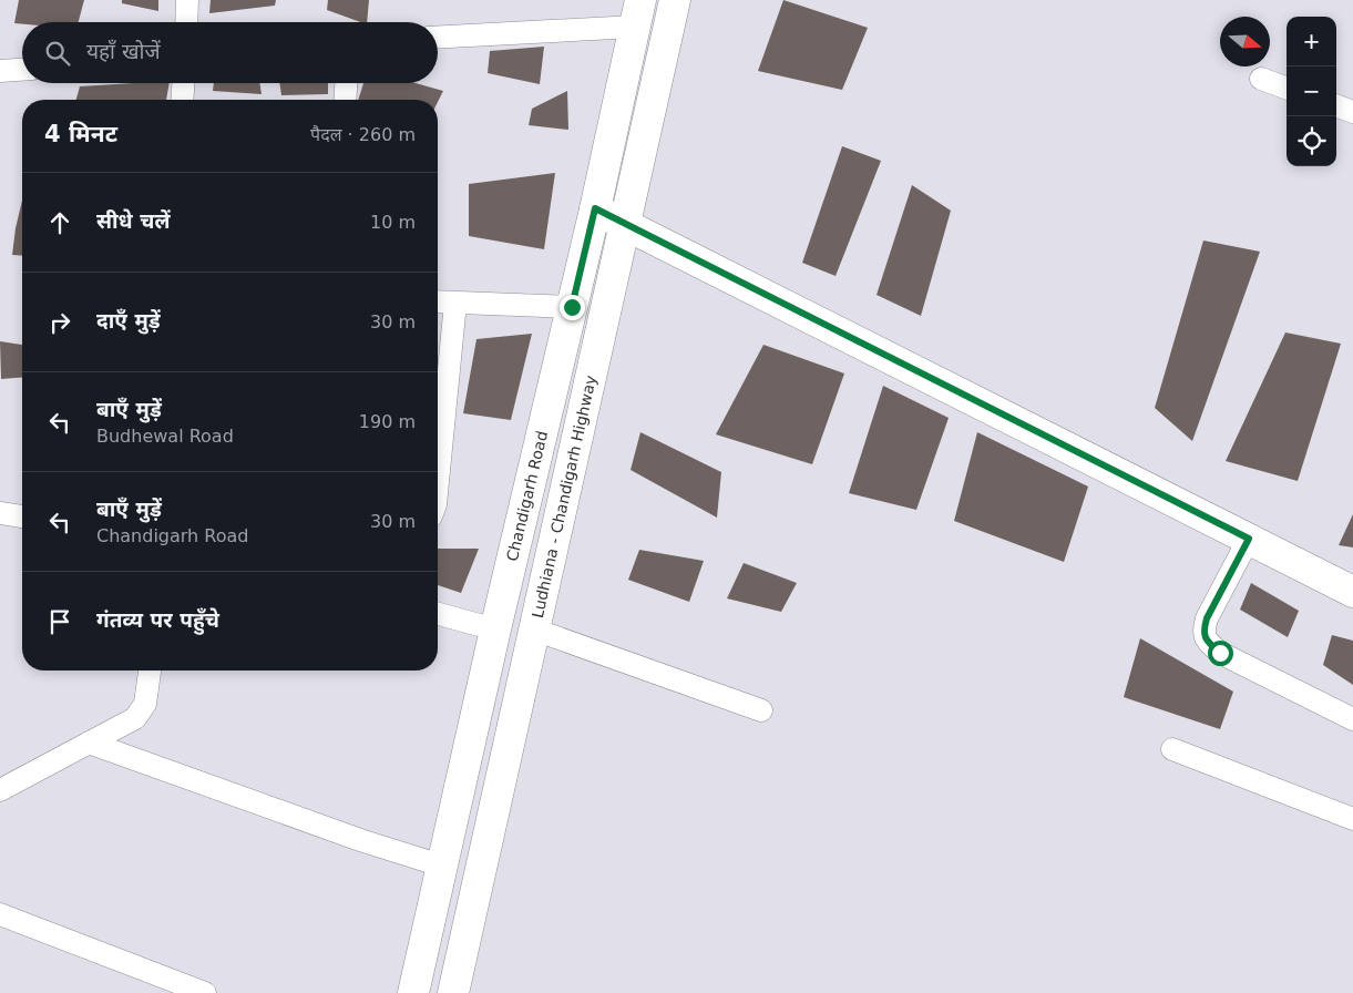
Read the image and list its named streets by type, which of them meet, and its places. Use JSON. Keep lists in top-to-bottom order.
{
  "streets": {
    "main road": ["Chandigarh Road", "Ludhiana - Chandigarh Highway"]
  },
  "north": "right",
  "page": {
    "map_buttons": ["+", "−"],
    "search": "यहाँ खोजें",
    "heading": ["4 मिनट", "पैदल · 260 m"],
    "list": [
      ["सीधे चलें", "10 m"],
      ["दाएँ मुड़ें", "30 m"],
      ["बाएँ मुड़ें", "Budhewal Road", "190 m"],
      ["बाएँ मुड़ें", "Chandigarh Road", "30 m"],
      "गंतव्य पर पहुँचे"
    ]
  }
}
